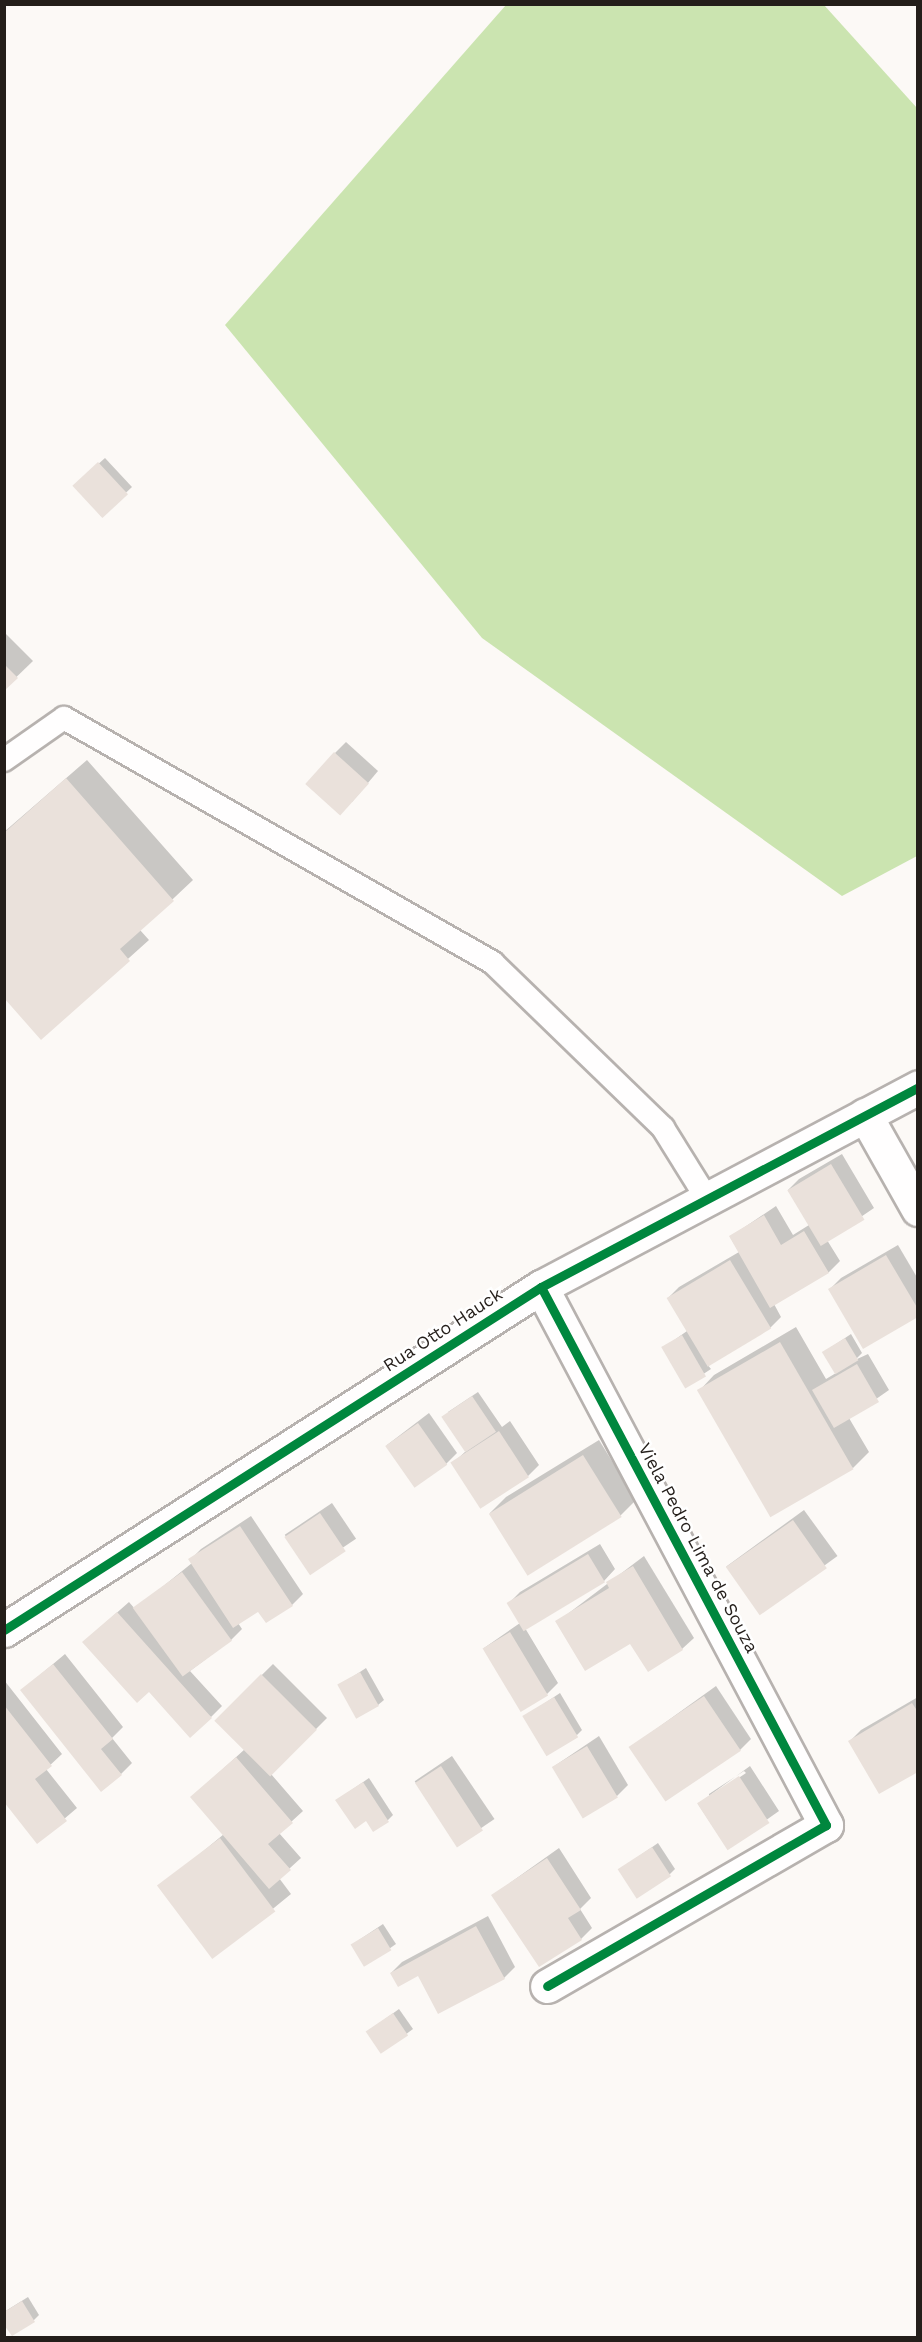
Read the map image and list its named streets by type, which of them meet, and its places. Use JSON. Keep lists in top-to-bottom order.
{
  "streets": {
    "street": ["Rua Otto Hauck", "Viela Pedro Lima de Souza"]
  },
  "crossings": [
    ["Rua Otto Hauck", "Viela Pedro Lima de Souza"]
  ]
}
